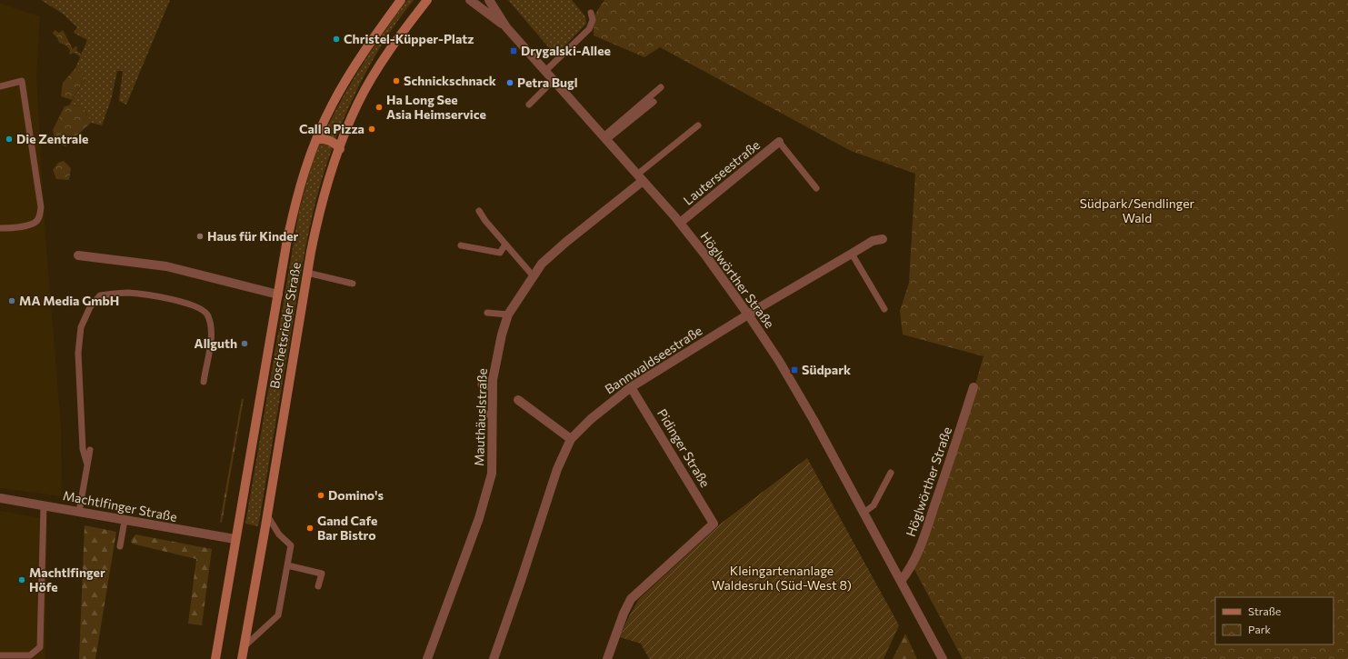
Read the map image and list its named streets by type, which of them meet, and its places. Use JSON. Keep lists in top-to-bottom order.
{
  "streets": {
    "main road": ["Boschetsrieder Straße"],
    "street": [
      "Lauterseestraße",
      "Höglwörther Straße",
      "Bannwaldseestraße",
      "Mauthäuslstraße",
      "Pidinger Straße",
      "Machtlfinger Straße"
    ]
  },
  "crossings": [
    ["Lauterseestraße", "Höglwörther Straße"],
    ["Höglwörther Straße", "Bannwaldseestraße"],
    ["Höglwörther Straße", "Mauthäuslstraße"],
    ["Boschetsrieder Straße", "Machtlfinger Straße"],
    ["Bannwaldseestraße", "Pidinger Straße"]
  ],
  "parks": ["Südpark/Sendlinger Wald", "Kleingartenanlage Waldesruh (Süd-West 8)"],
  "places": {
    "other": [
      "Christel-Küpper-Platz",
      "Schnickschnack",
      "Petra Bugl",
      "Ha Long See Asia Heimservice",
      "Call a Pizza",
      "Die Zentrale",
      "Haus für Kinder",
      "MA Media GmbH",
      "Allguth",
      "Domino's",
      "Gand Cafe Bar Bistro",
      "Machtlfinger Höfe"
    ],
    "transit": ["Drygalski-Allee", "Südpark"]
  },
  "legend": ["Straße", "Park"]
}
